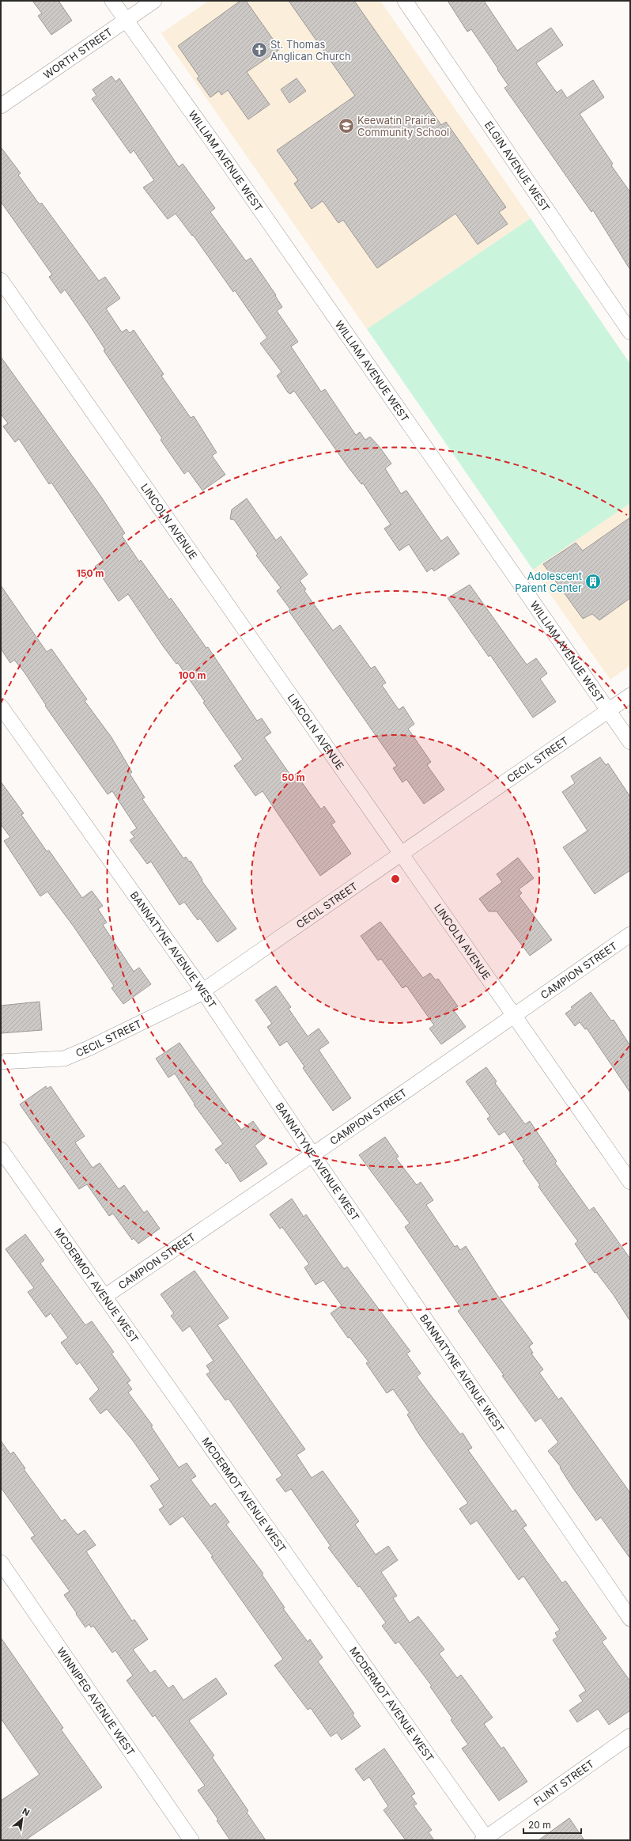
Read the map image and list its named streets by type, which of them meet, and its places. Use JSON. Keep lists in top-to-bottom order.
{
  "streets": {
    "street": [
      "WORTH STREET",
      "WILLIAM AVENUE WEST",
      "ELGIN AVENUE WEST",
      "LINCOLN AVENUE",
      "CECIL STREET",
      "BANNATYNE AVENUE WEST",
      "CAMPION STREET",
      "MCDERMOT AVENUE WEST",
      "WINNIPEG AVENUE WEST",
      "FLINT STREET"
    ]
  },
  "crossings": [
    ["WORTH STREET", "WILLIAM AVENUE WEST"],
    ["WILLIAM AVENUE WEST", "CECIL STREET"],
    ["LINCOLN AVENUE", "CECIL STREET"],
    ["LINCOLN AVENUE", "CAMPION STREET"],
    ["CECIL STREET", "BANNATYNE AVENUE WEST"],
    ["BANNATYNE AVENUE WEST", "CAMPION STREET"],
    ["CAMPION STREET", "MCDERMOT AVENUE WEST"],
    ["MCDERMOT AVENUE WEST", "FLINT STREET"]
  ],
  "places": {
    "church": ["St. Thomas Anglican Church"],
    "school or university": ["Keewatin Prairie Community School"],
    "building": ["Adolescent Parent Center"]
  },
  "scale_bar": "20 m",
  "north": "top right",
  "rings": ["150 m", "100 m", "50 m"]
}
